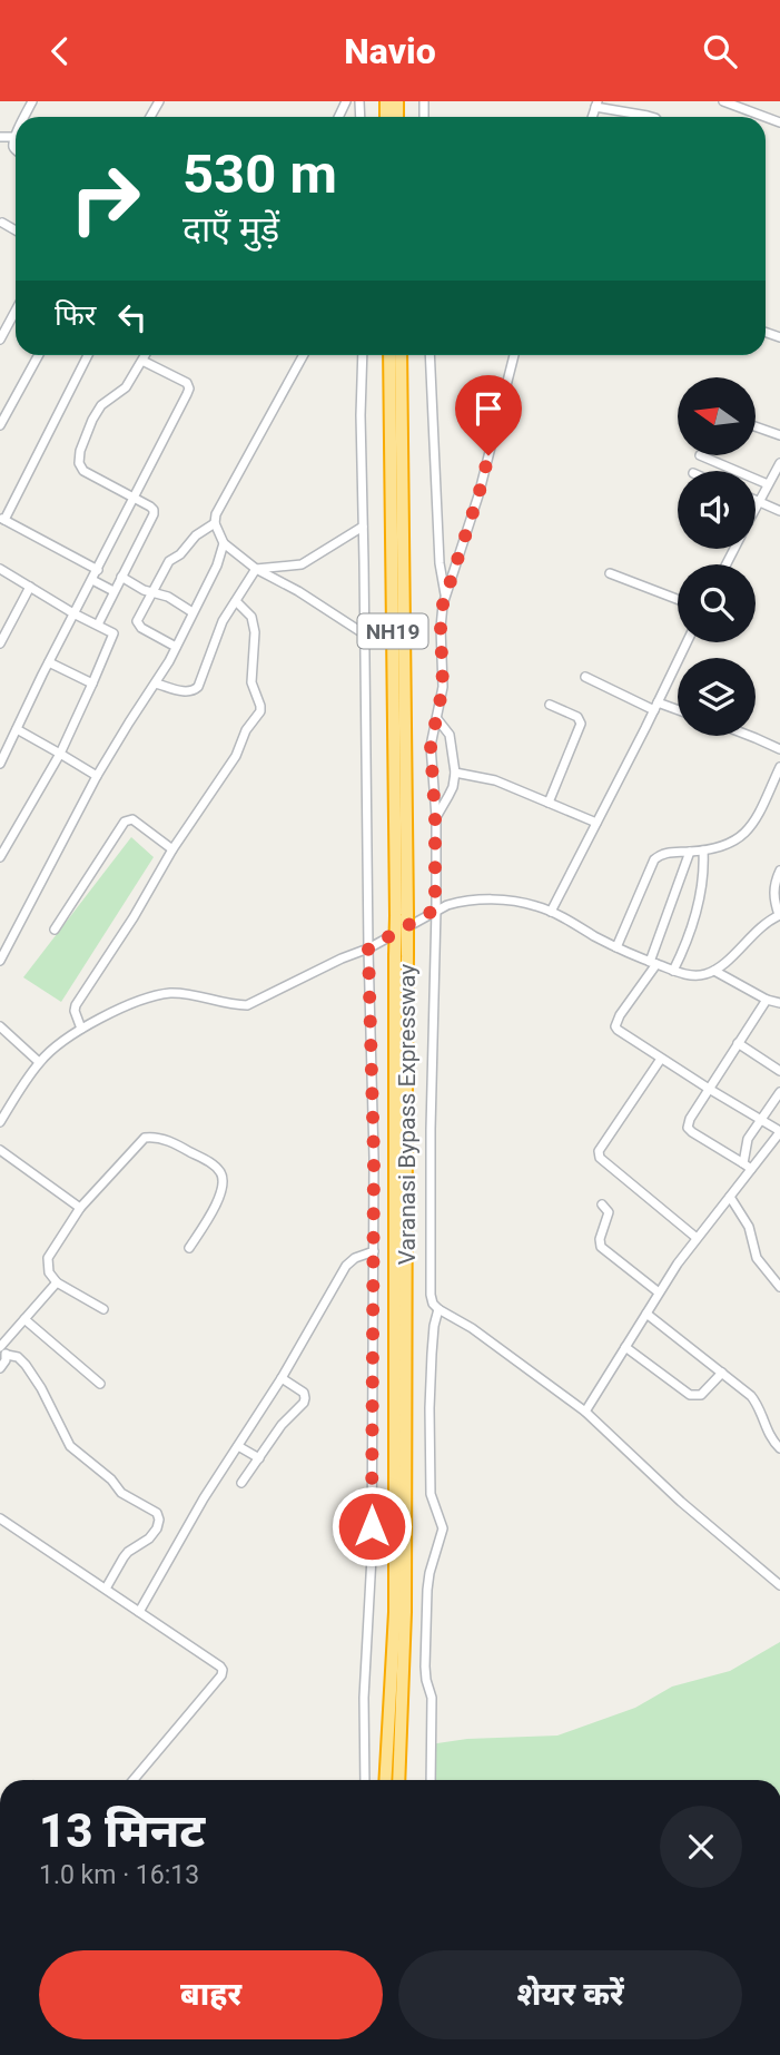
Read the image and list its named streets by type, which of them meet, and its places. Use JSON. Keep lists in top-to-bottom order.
{
  "streets": {
    "highway": ["NH19", "Varanasi Bypass Expressway"]
  },
  "north": "left",
  "page": {
    "header": "Navio",
    "turn": ["530 m", "दाएँ मुड़ें"],
    "then": "फिर",
    "heading": ["13 मिनट", "1.0 km · 16:13"],
    "buttons": ["बाहर", "शेयर करें"]
  }
}
